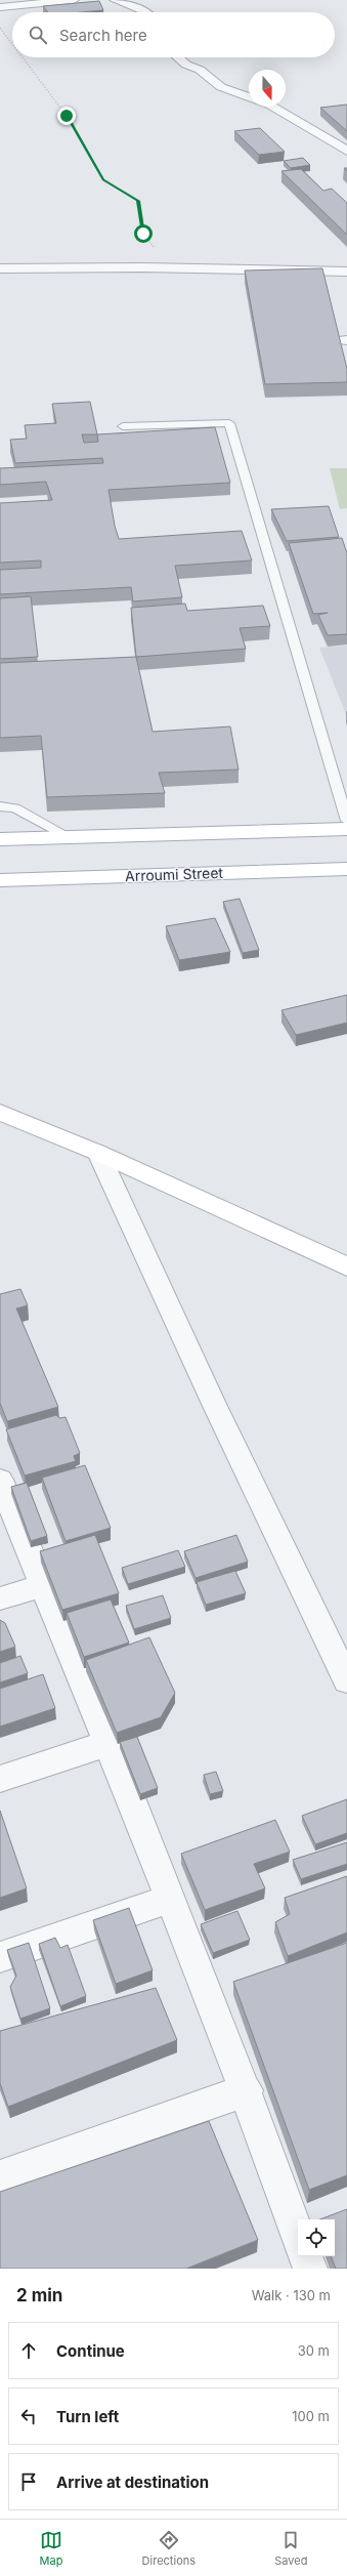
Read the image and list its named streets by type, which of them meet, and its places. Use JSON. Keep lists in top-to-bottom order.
{
  "streets": {
    "main road": ["Arroumi Street"]
  },
  "north": "bottom",
  "page": {
    "search": "Search here",
    "heading": ["2 min", "Walk · 130 m"],
    "list": [
      ["Continue", "30 m"],
      ["Turn left", "100 m"],
      "Arrive at destination"
    ],
    "nav": ["Map", "Directions", "Saved"]
  }
}
